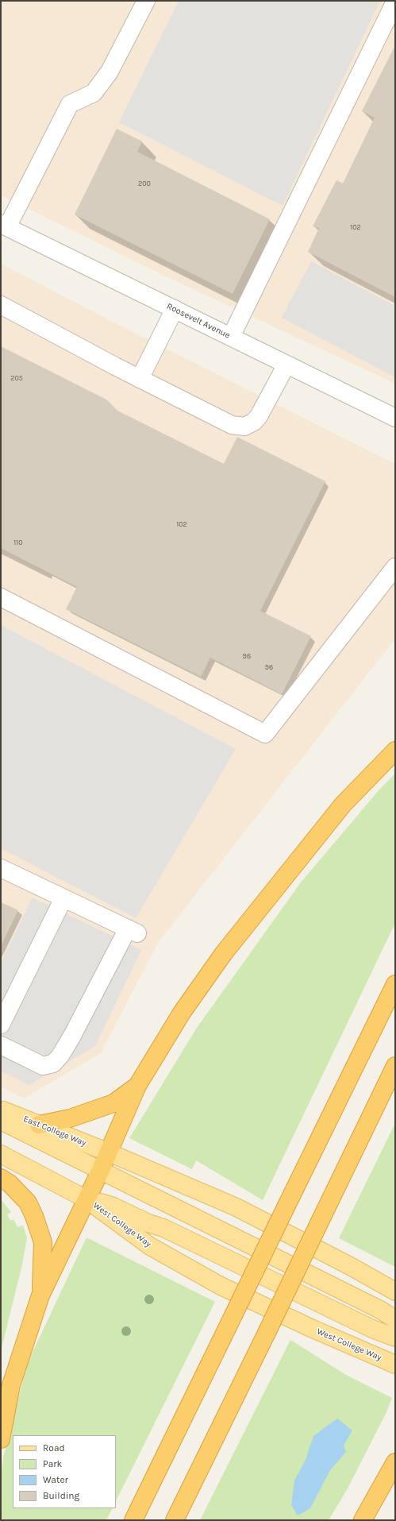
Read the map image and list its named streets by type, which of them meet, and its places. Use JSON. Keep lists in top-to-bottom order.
{
  "streets": {
    "main road": ["East College Way", "West College Way"],
    "street": ["Roosevelt Avenue"]
  },
  "house_numbers": [
    "200",
    "102",
    "205",
    "102",
    "110",
    "98",
    "96"
  ],
  "legend": [
    "Road",
    "Park",
    "Water",
    "Building"
  ]
}
